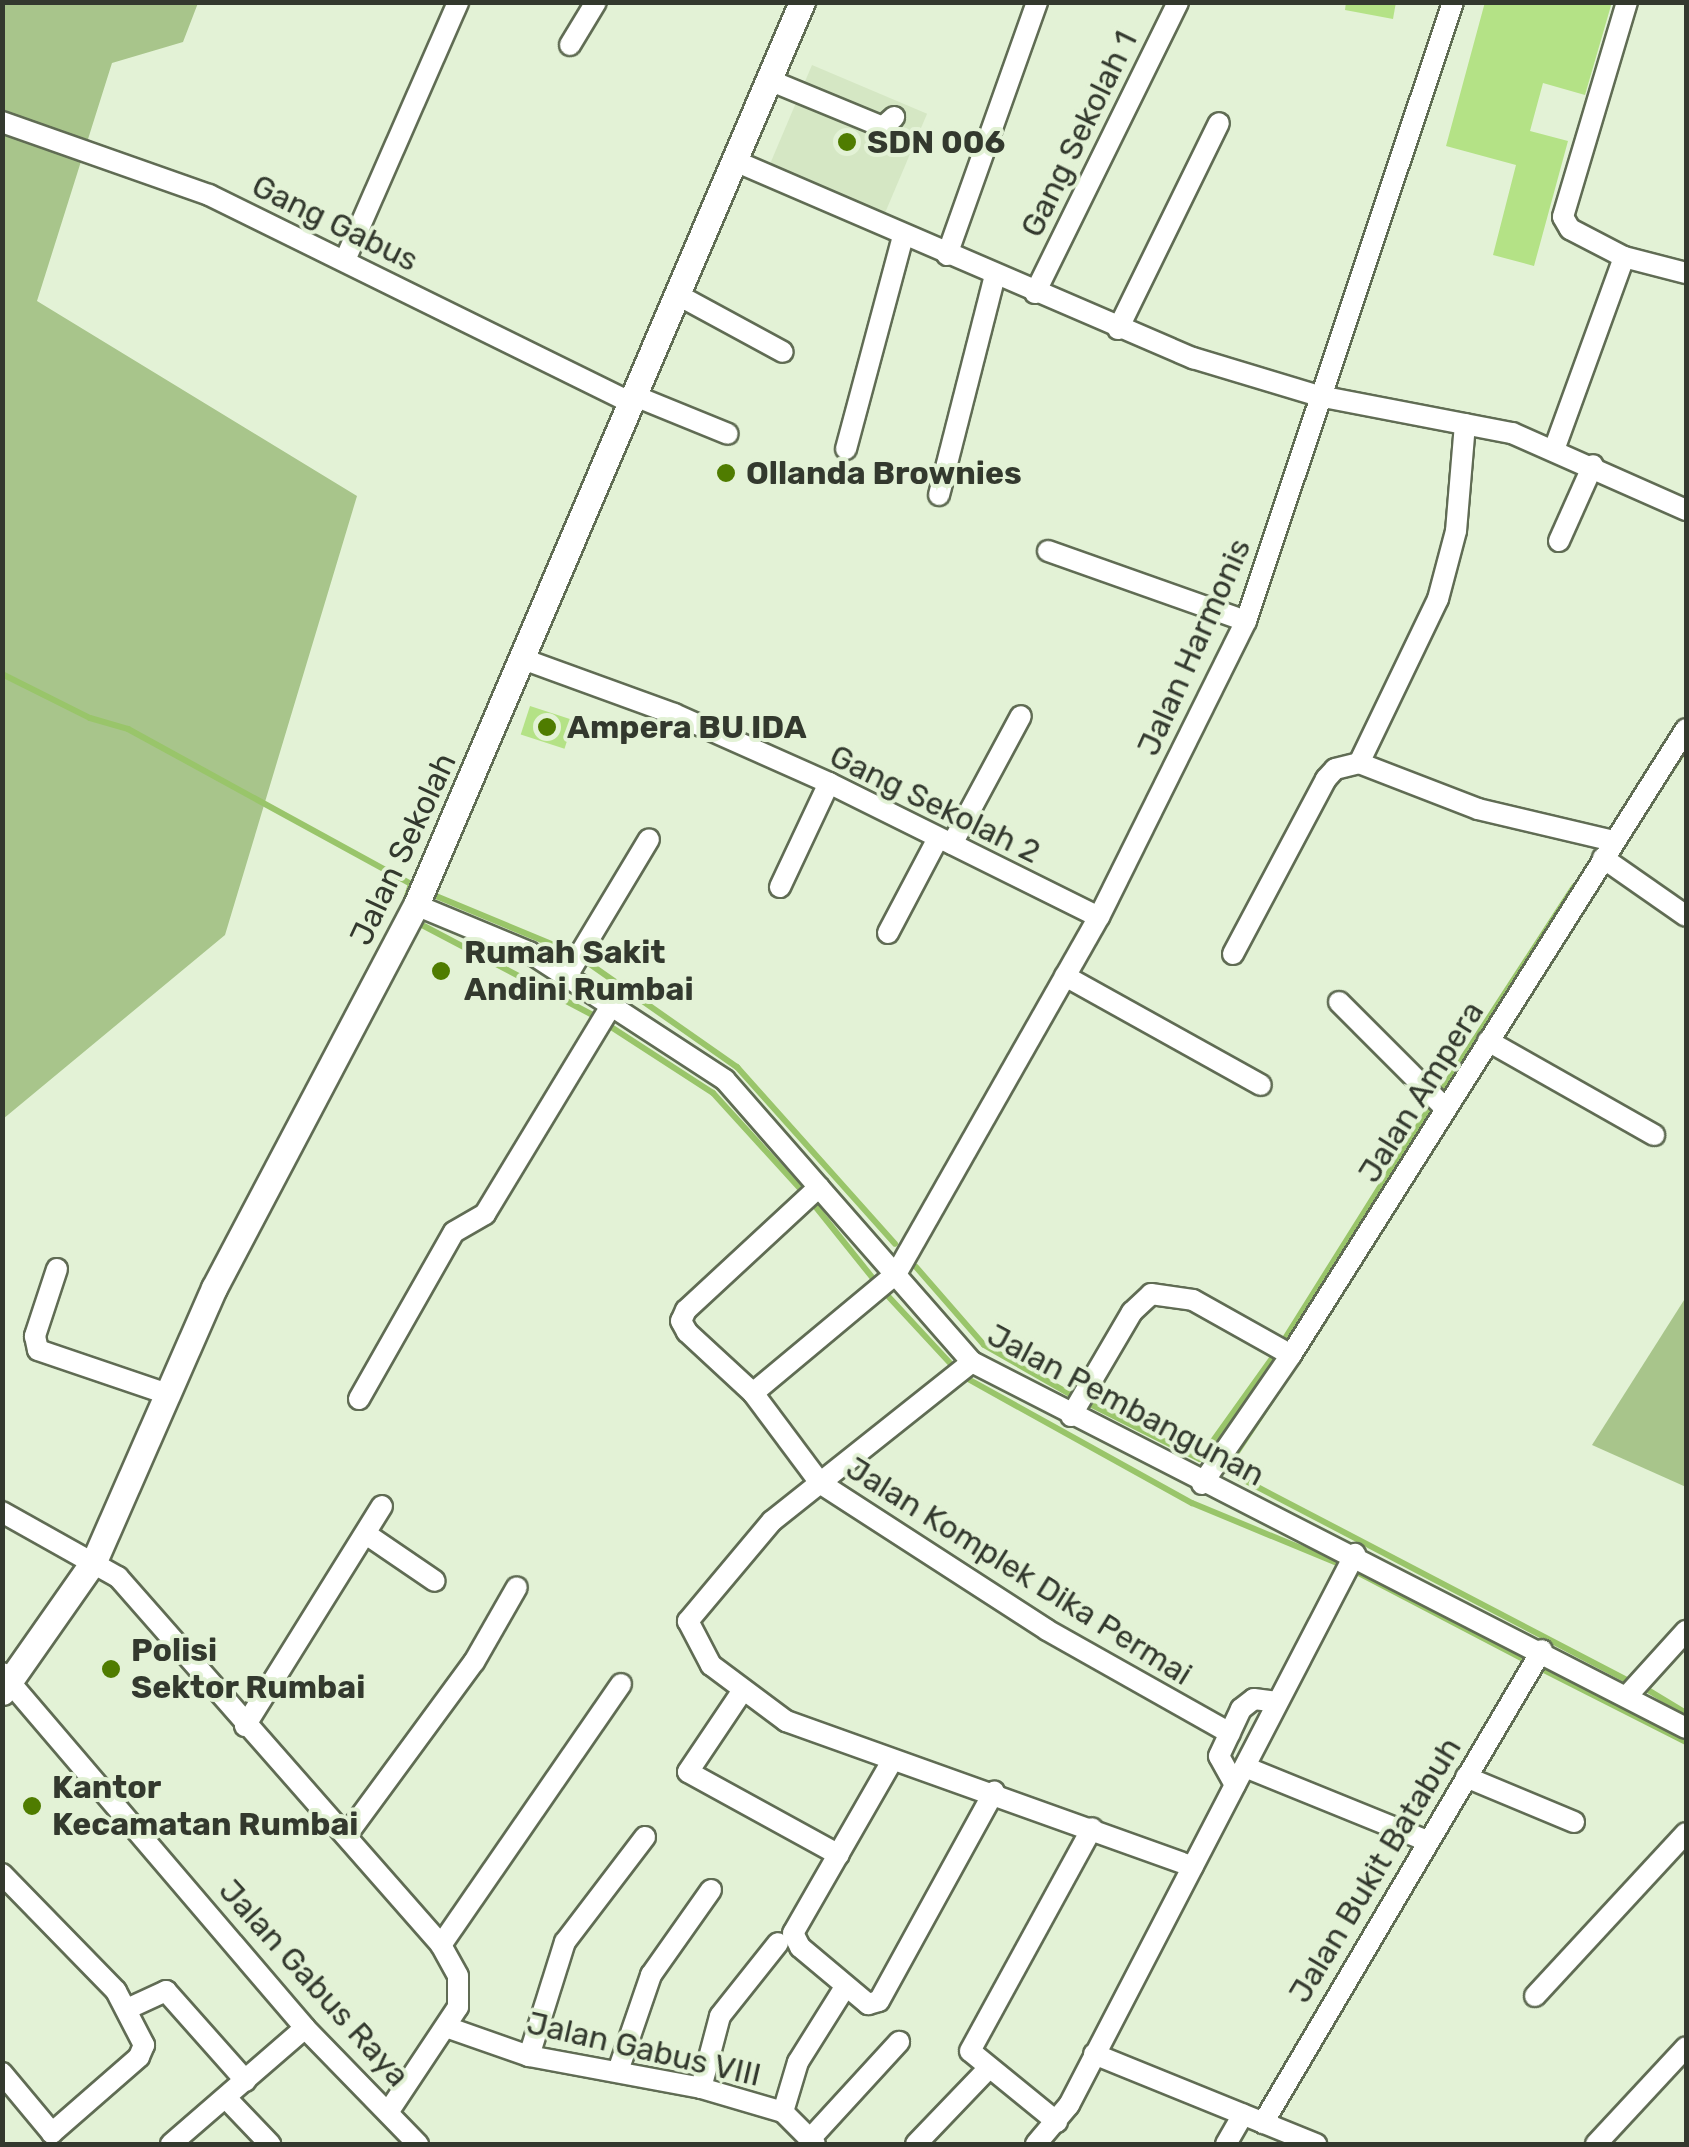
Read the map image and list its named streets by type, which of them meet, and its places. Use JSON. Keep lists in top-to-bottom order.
{
  "streets": {
    "street": [
      "Gang Sekolah 1",
      "Gang Gabus",
      "Jalan Harmonis",
      "Gang Sekolah 2",
      "Jalan Sekolah",
      "Jalan Ampera",
      "Jalan Pembangunan",
      "Jalan Komplek Dika Permai",
      "Jalan Bukit Batabuh",
      "Jalan Gabus Raya",
      "Jalan Gabus VIII"
    ]
  },
  "crossings": [
    ["Gang Gabus", "Jalan Sekolah"],
    ["Jalan Harmonis", "Gang Sekolah 2"],
    ["Jalan Harmonis", "Jalan Pembangunan"],
    ["Gang Sekolah 2", "Jalan Sekolah"],
    ["Jalan Sekolah", "Jalan Pembangunan"],
    ["Jalan Sekolah", "Jalan Gabus Raya"],
    ["Jalan Ampera", "Jalan Pembangunan"],
    ["Jalan Pembangunan", "Jalan Komplek Dika Permai"],
    ["Jalan Pembangunan", "Jalan Bukit Batabuh"]
  ],
  "places": [
    "SDN 006",
    "Ollanda Brownies",
    "Ampera BU IDA",
    "Rumah Sakit Andini Rumbai",
    "Polisi Sektor Rumbai",
    "Kantor Kecamatan Rumbai"
  ]
}
